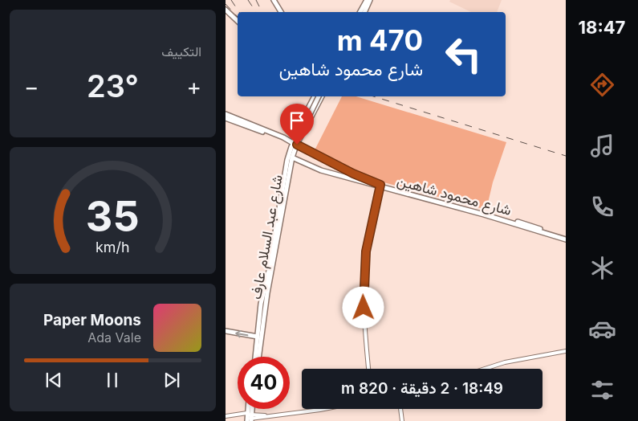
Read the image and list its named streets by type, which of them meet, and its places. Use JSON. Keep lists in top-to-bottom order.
{
  "streets": {
    "main road": ["شارع محمود شاهين", "شارع عبد السلام عارف"]
  },
  "crossings": [
    ["شارع محمود شاهين", "شارع عبد السلام عارف"]
  ],
  "page": {
    "tabs": "18:47",
    "tile": "التكييف",
    "turn": ["470 m", "شارع محمود شاهين"],
    "heat": ["−", "23°", "+"],
    "song": ["Paper Moons", "Ada Vale"],
    "limit": "40",
    "trip": "18:49 · 2 دقيقة · 820 m",
    "gauge": ["35", "km/h"]
  }
}
